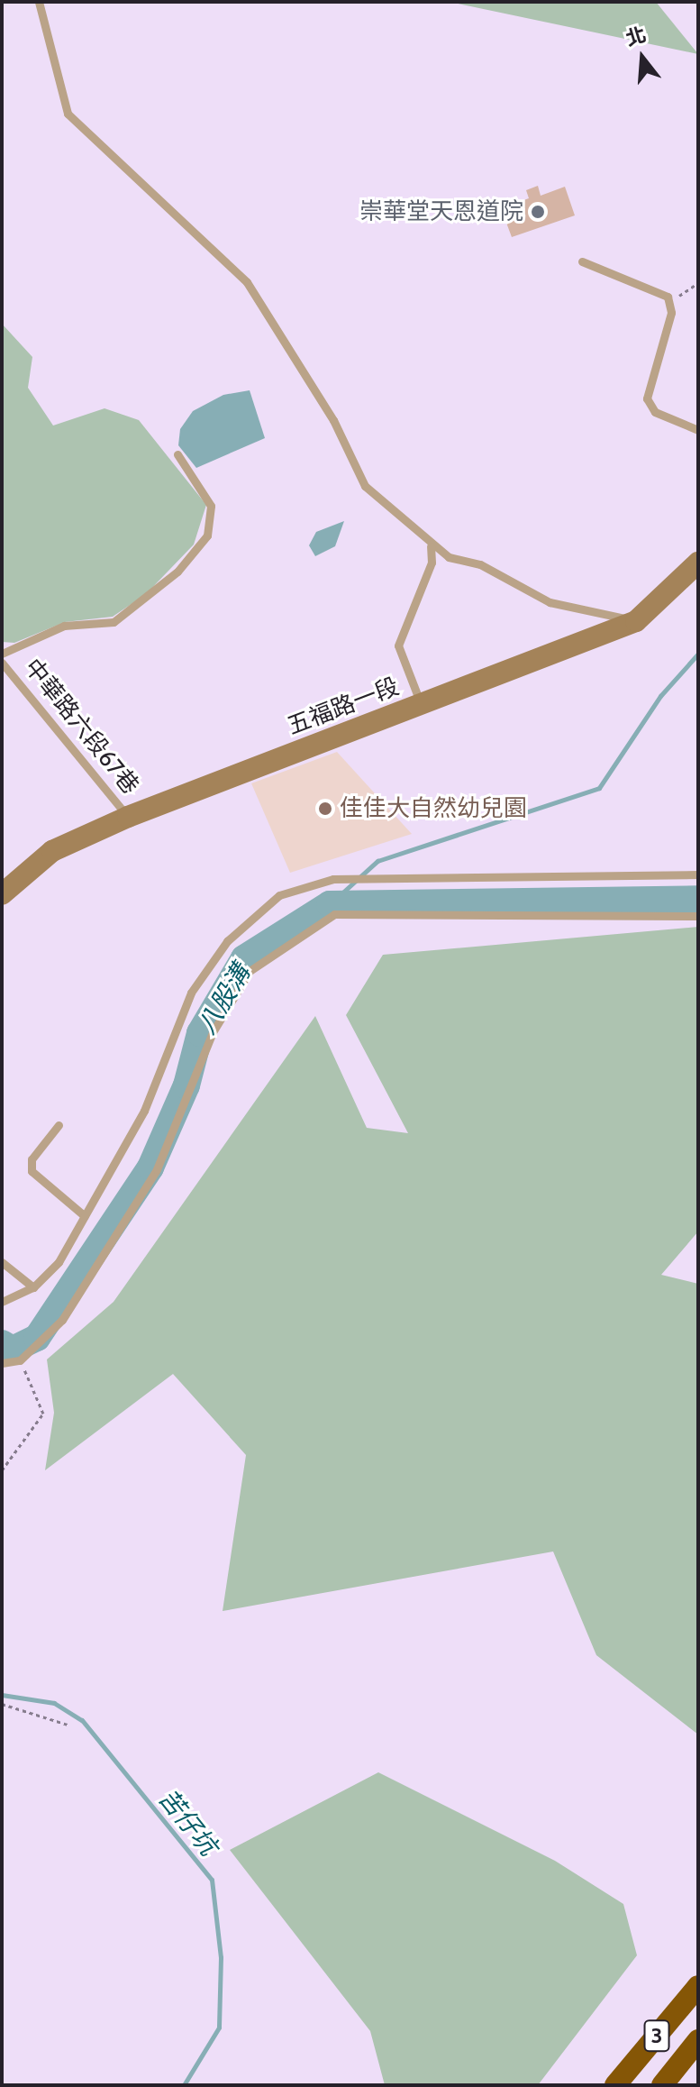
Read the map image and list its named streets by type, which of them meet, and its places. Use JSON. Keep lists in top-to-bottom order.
{
  "streets": {
    "highway": ["3"],
    "main road": ["五福路一段"],
    "lane": ["中華路六段67巷"]
  },
  "crossings": [
    ["五福路一段", "中華路六段67巷"]
  ],
  "water": ["八股溝", "苦仔坑"],
  "places": ["崇華堂天恩道院", "佳佳大自然幼兒園"],
  "north": "top"
}
